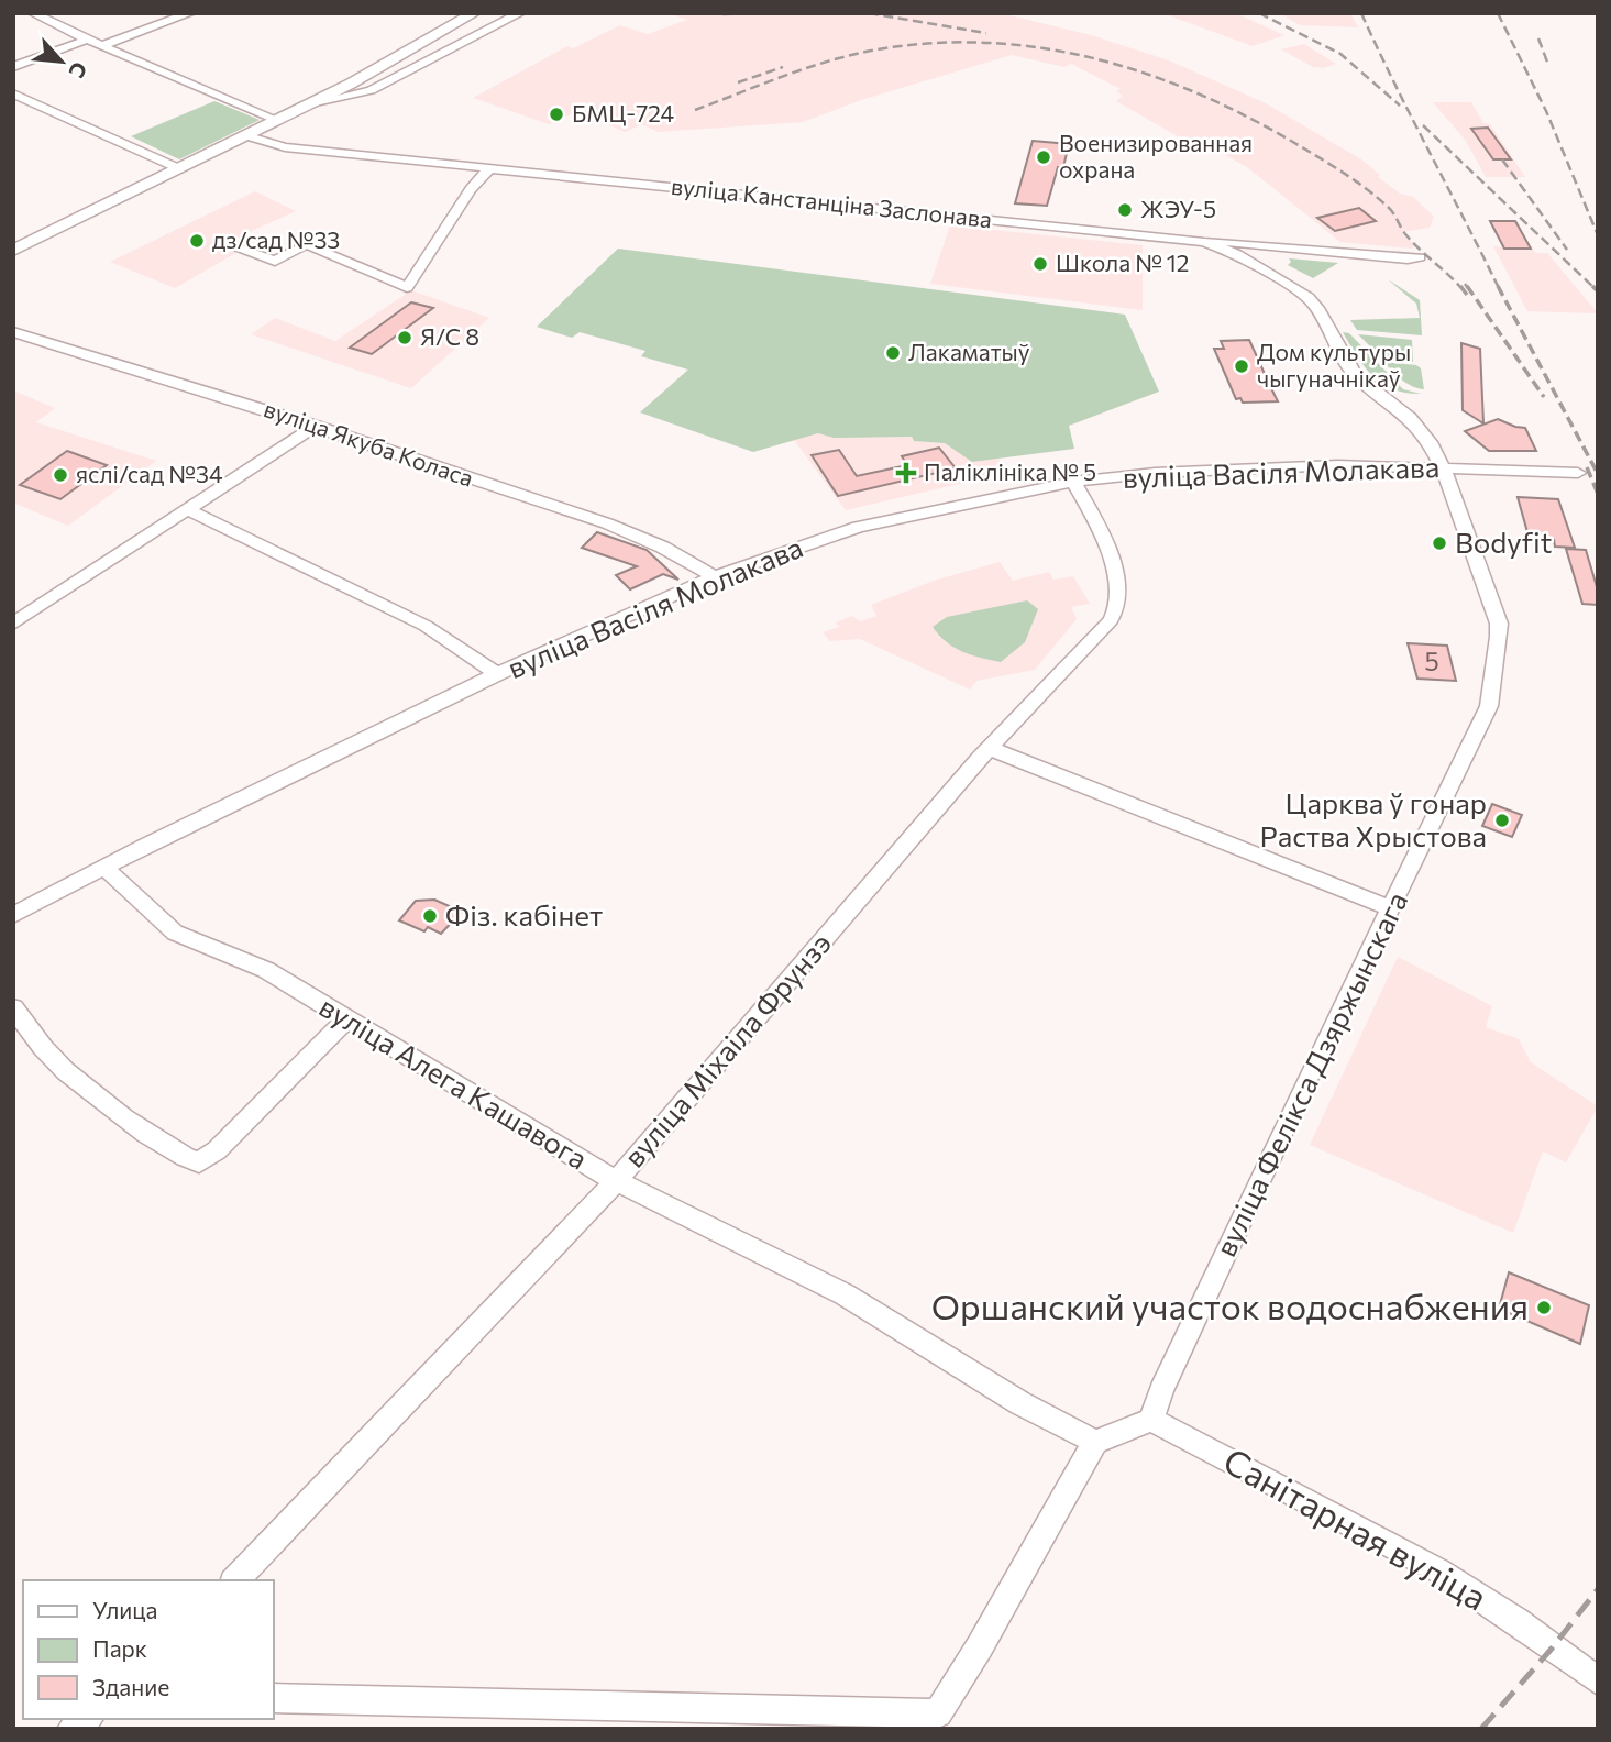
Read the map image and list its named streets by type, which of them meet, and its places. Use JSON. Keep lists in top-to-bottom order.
{
  "streets": {
    "street": [
      "вуліца Канстанціна Заслонава",
      "вуліца Якуба Коласа",
      "вуліца Васіля Молакава",
      "вуліца Міхаіла Фрунзэ",
      "вуліца Фелікса Дзяржынскага",
      "вуліца Алега Кашавога",
      "Санітарная вуліца"
    ]
  },
  "crossings": [
    ["вуліца Канстанціна Заслонава", "вуліца Фелікса Дзяржынскага"],
    ["вуліца Якуба Коласа", "вуліца Васіля Молакава"],
    ["вуліца Васіля Молакава", "вуліца Міхаіла Фрунзэ"],
    ["вуліца Васіля Молакава", "вуліца Фелікса Дзяржынскага"],
    ["вуліца Васіля Молакава", "вуліца Алега Кашавога"],
    ["вуліца Міхаіла Фрунзэ", "вуліца Алега Кашавога"],
    ["вуліца Фелікса Дзяржынскага", "Санітарная вуліца"]
  ],
  "places": {
    "other": [
      "БМЦ-724",
      "Военизированная охрана",
      "ЖЭУ-5",
      "дз/сад №33",
      "Школа № 12",
      "Я/С 8",
      "Лакаматыў",
      "Дом культуры чыгуначнікаў",
      "яслі/сад №34",
      "Bodyfit",
      "Царква ў гонар Раства Хрыстова",
      "Фіз. кабінет",
      "Оршанский участок водоснабжения"
    ],
    "health": ["Паліклініка № 5"]
  },
  "house_numbers": ["5"],
  "legend": ["Улица", "Парк", "Здание"],
  "north": "bottom right"
}
